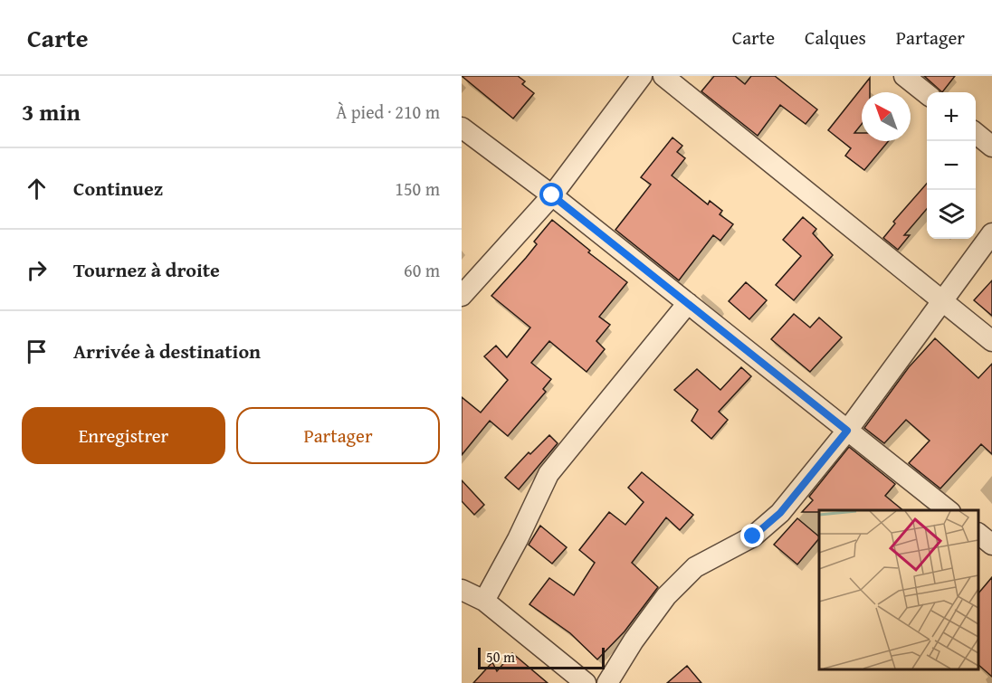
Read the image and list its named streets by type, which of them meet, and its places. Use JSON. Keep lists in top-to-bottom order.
{
  "scale_bar": "50 m",
  "north": "top left",
  "page": {
    "header": "Carte",
    "nav": ["Carte", "Calques", "Partager"],
    "heading": ["3 min", "À pied · 210 m"],
    "map_buttons": ["+", "−"],
    "list": [
      ["Continuez", "150 m"],
      ["Tournez à droite", "60 m"],
      "Arrivée à destination"
    ],
    "buttons": ["Enregistrer", "Partager"],
    "scale": "50 m"
  }
}
